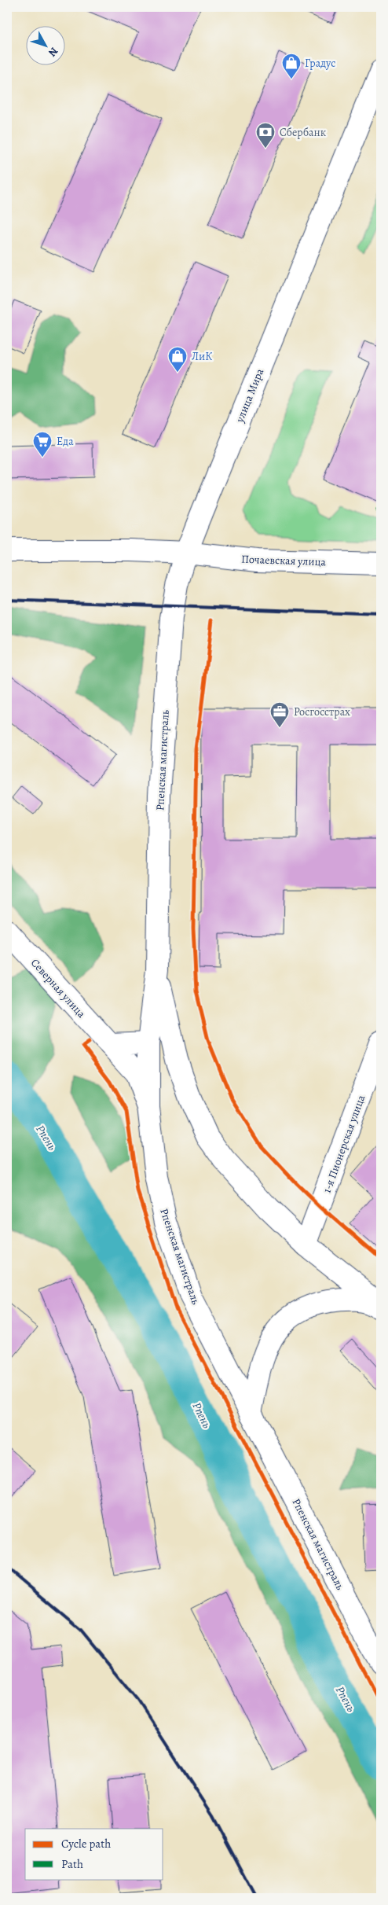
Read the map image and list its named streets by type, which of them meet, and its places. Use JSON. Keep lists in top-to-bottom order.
{
  "streets": {
    "main road": [
      "улица Мира",
      "Почаевская улица",
      "Рпенская магистраль",
      "Северная улица",
      "1-я Пионерская улица"
    ]
  },
  "crossings": [
    ["улица Мира", "Почаевская улица"],
    ["улица Мира", "Рпенская магистраль"],
    ["Почаевская улица", "Рпенская магистраль"],
    ["Рпенская магистраль", "Северная улица"],
    ["Рпенская магистраль", "1-я Пионерская улица"]
  ],
  "water": ["Рпень"],
  "places": {
    "shop": ["Градус", "ЛиК"],
    "bank": ["Сбербанк"],
    "supermarket": ["Еда"],
    "office": ["Росгосстрах"]
  },
  "legend": ["Cycle path", "Path"],
  "north": "bottom right"
}
